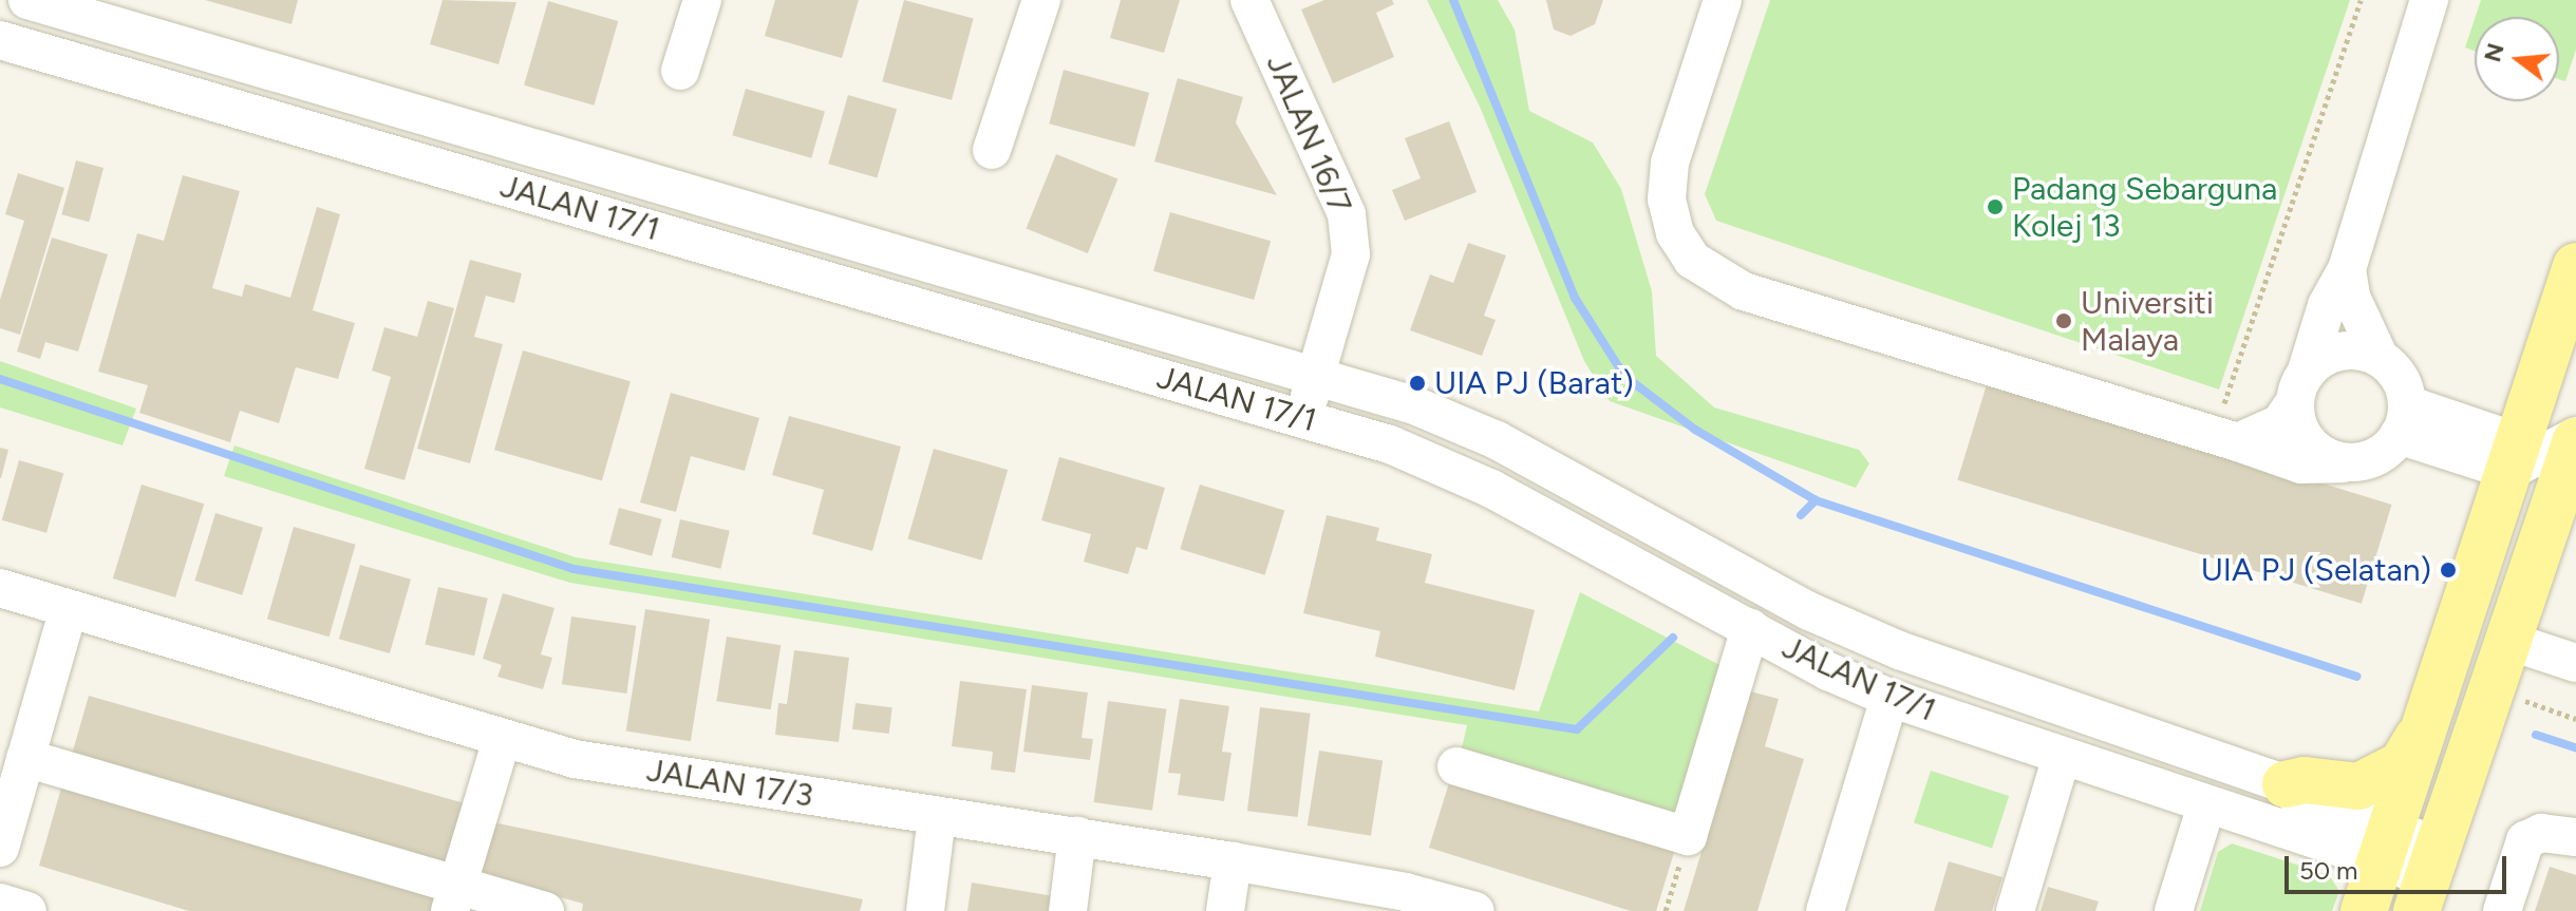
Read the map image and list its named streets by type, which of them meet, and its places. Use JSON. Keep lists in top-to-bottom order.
{
  "streets": {
    "street": ["JALAN 16/7", "JALAN 17/1", "JALAN 17/3"]
  },
  "crossings": [
    ["JALAN 16/7", "JALAN 17/1"]
  ],
  "places": [
    "Padang Sebarguna Kolej 13",
    "Universiti Malaya",
    "UIA PJ (Barat)",
    "UIA PJ (Selatan)"
  ],
  "scale_bar": "50 m",
  "north": "left"
}
